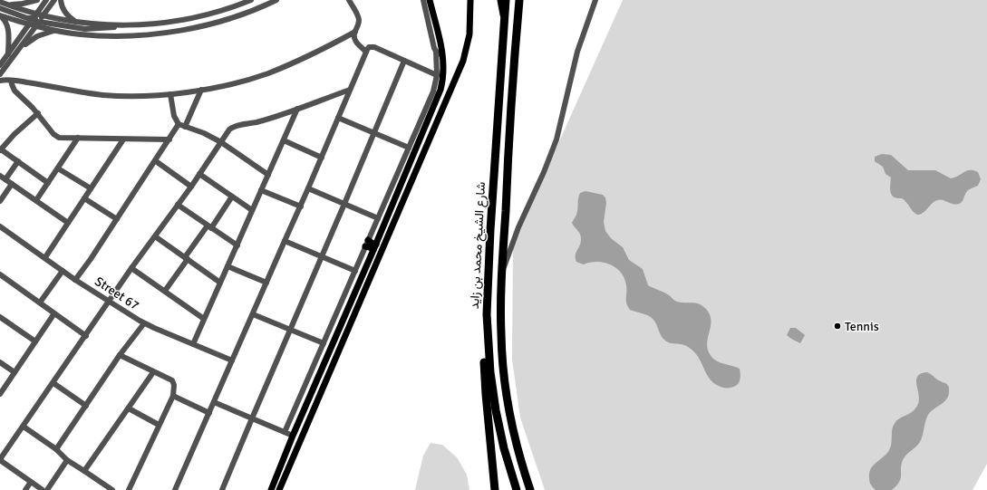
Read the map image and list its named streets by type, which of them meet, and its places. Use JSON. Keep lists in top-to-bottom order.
{
  "streets": {
    "highway": ["شارع الشيخ محمد بن زايد"],
    "street": ["Street 67"]
  },
  "places": ["Tennis"]
}
